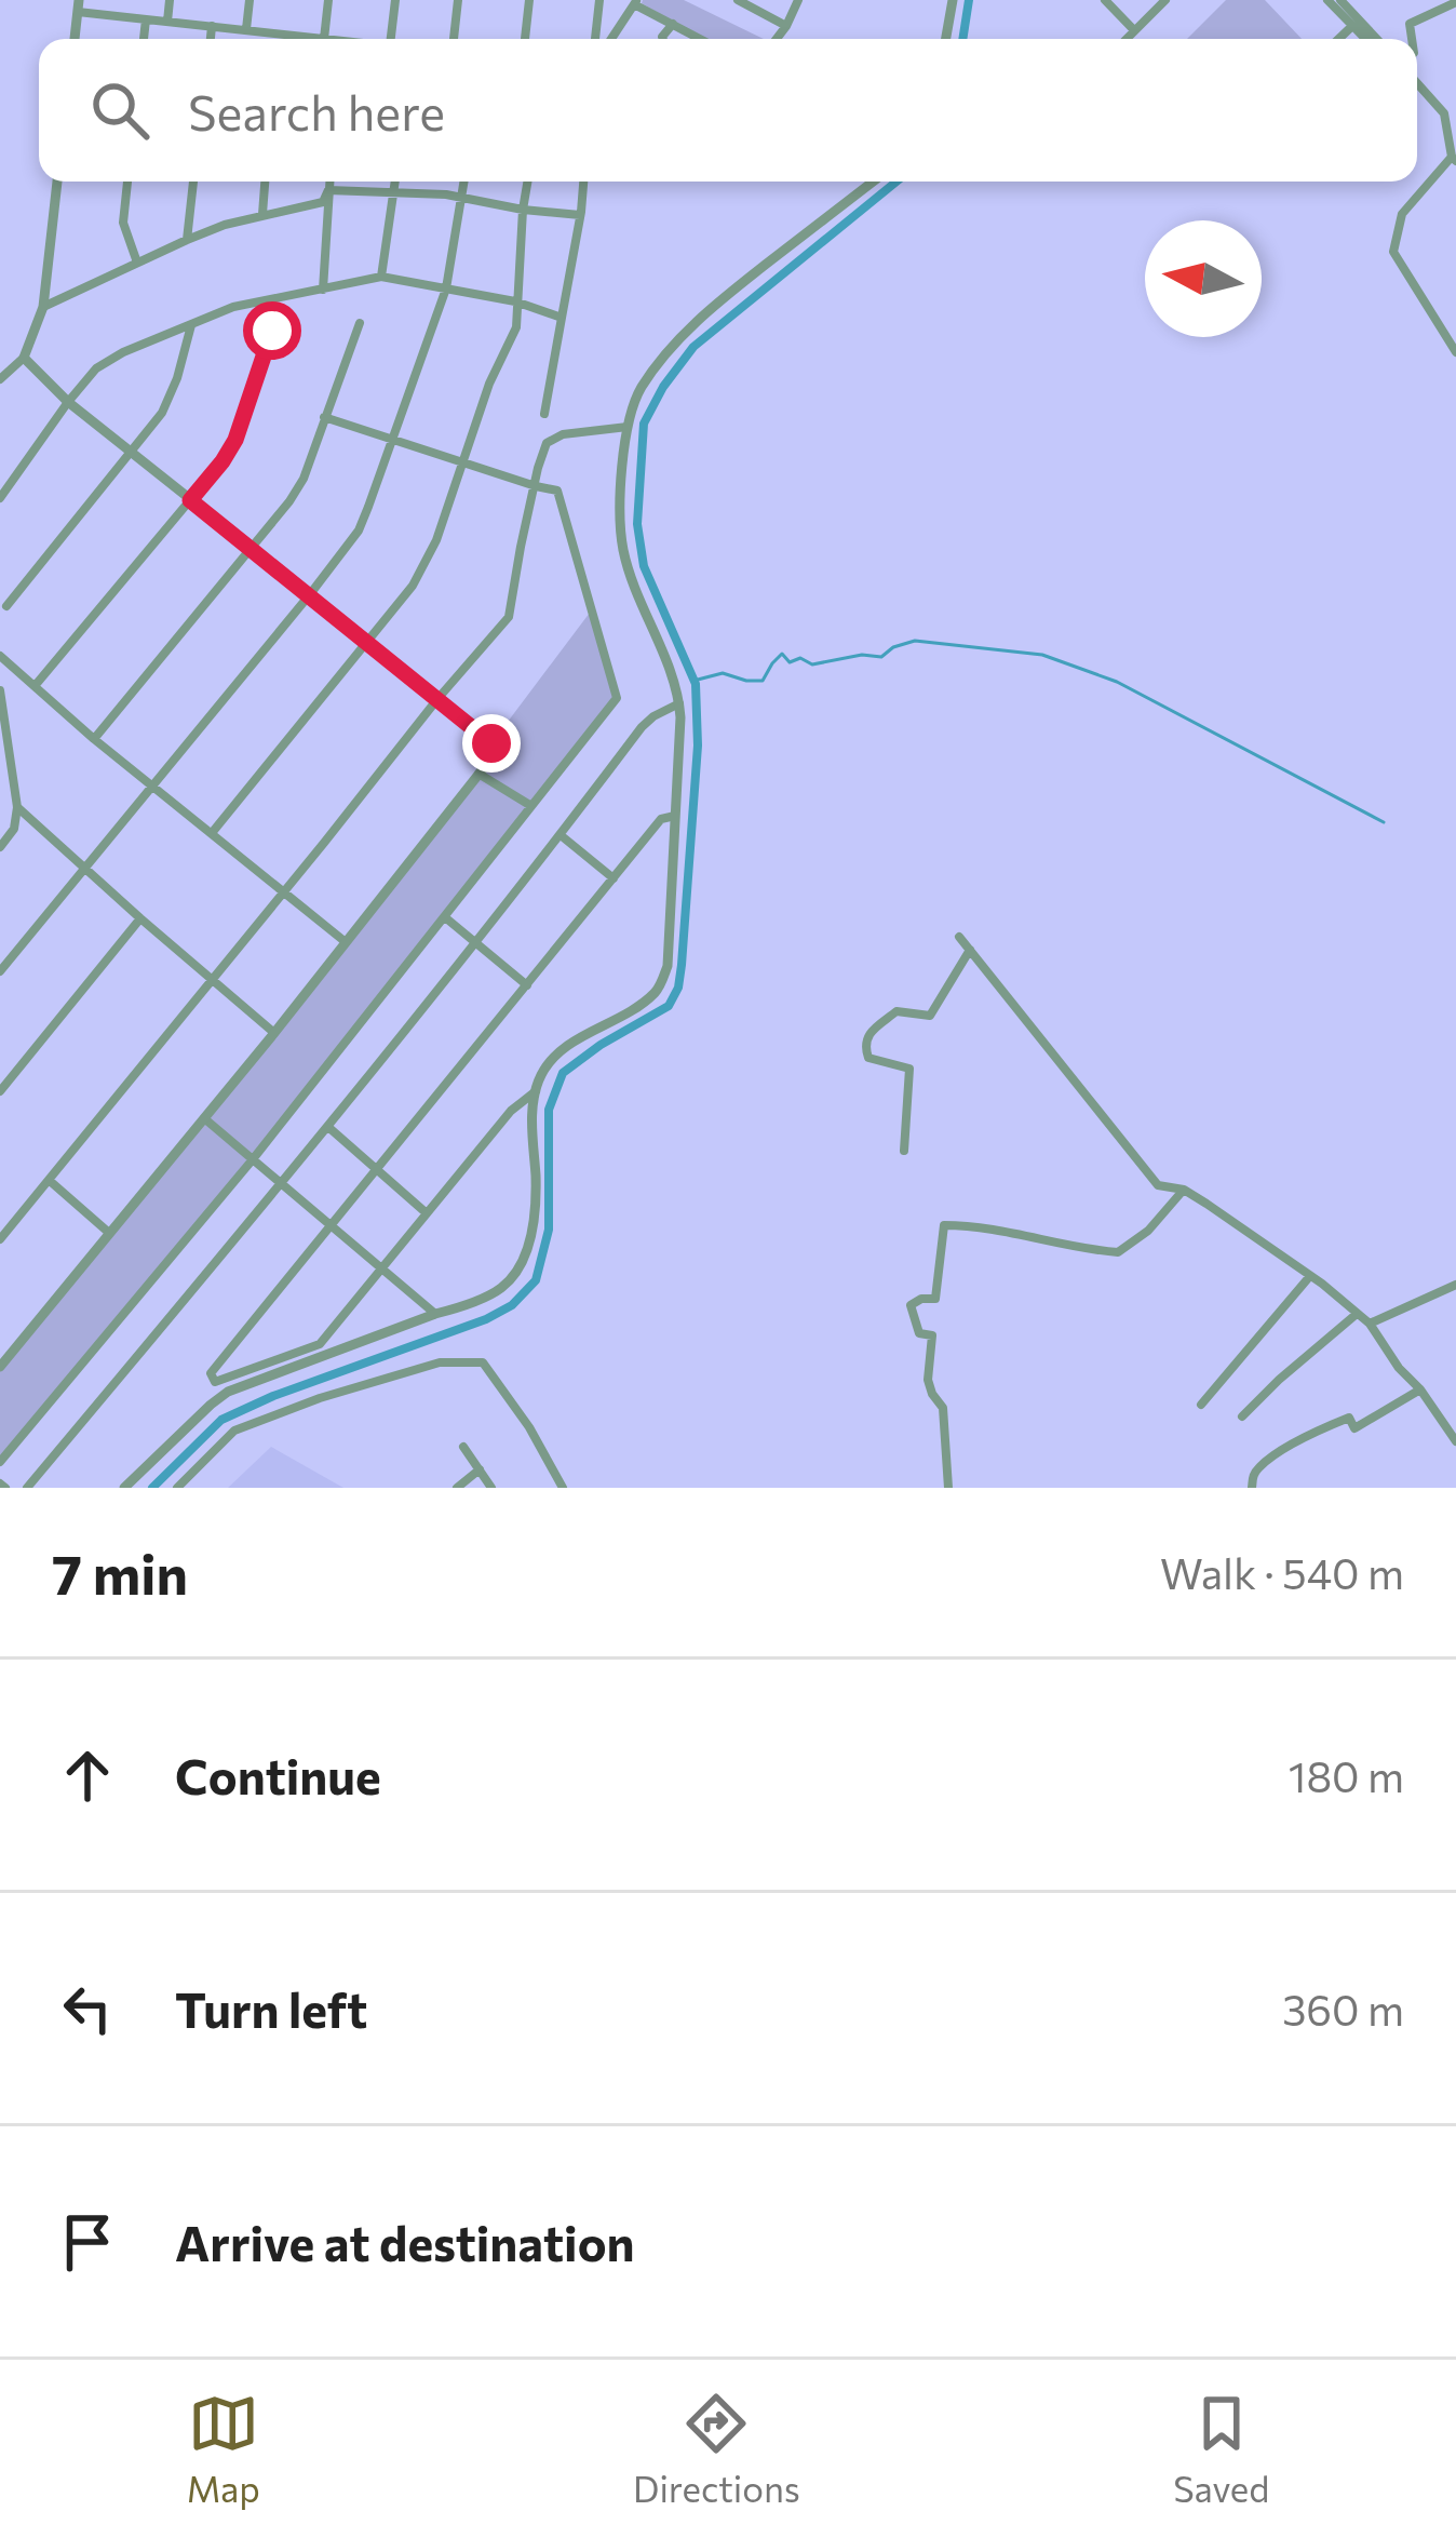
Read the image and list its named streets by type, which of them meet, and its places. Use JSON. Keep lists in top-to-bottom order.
{
  "north": "left",
  "page": {
    "search": "Search here",
    "heading": ["7 min", "Walk · 540 m"],
    "list": [
      ["Continue", "180 m"],
      ["Turn left", "360 m"],
      "Arrive at destination"
    ],
    "nav": ["Map", "Directions", "Saved"]
  }
}
